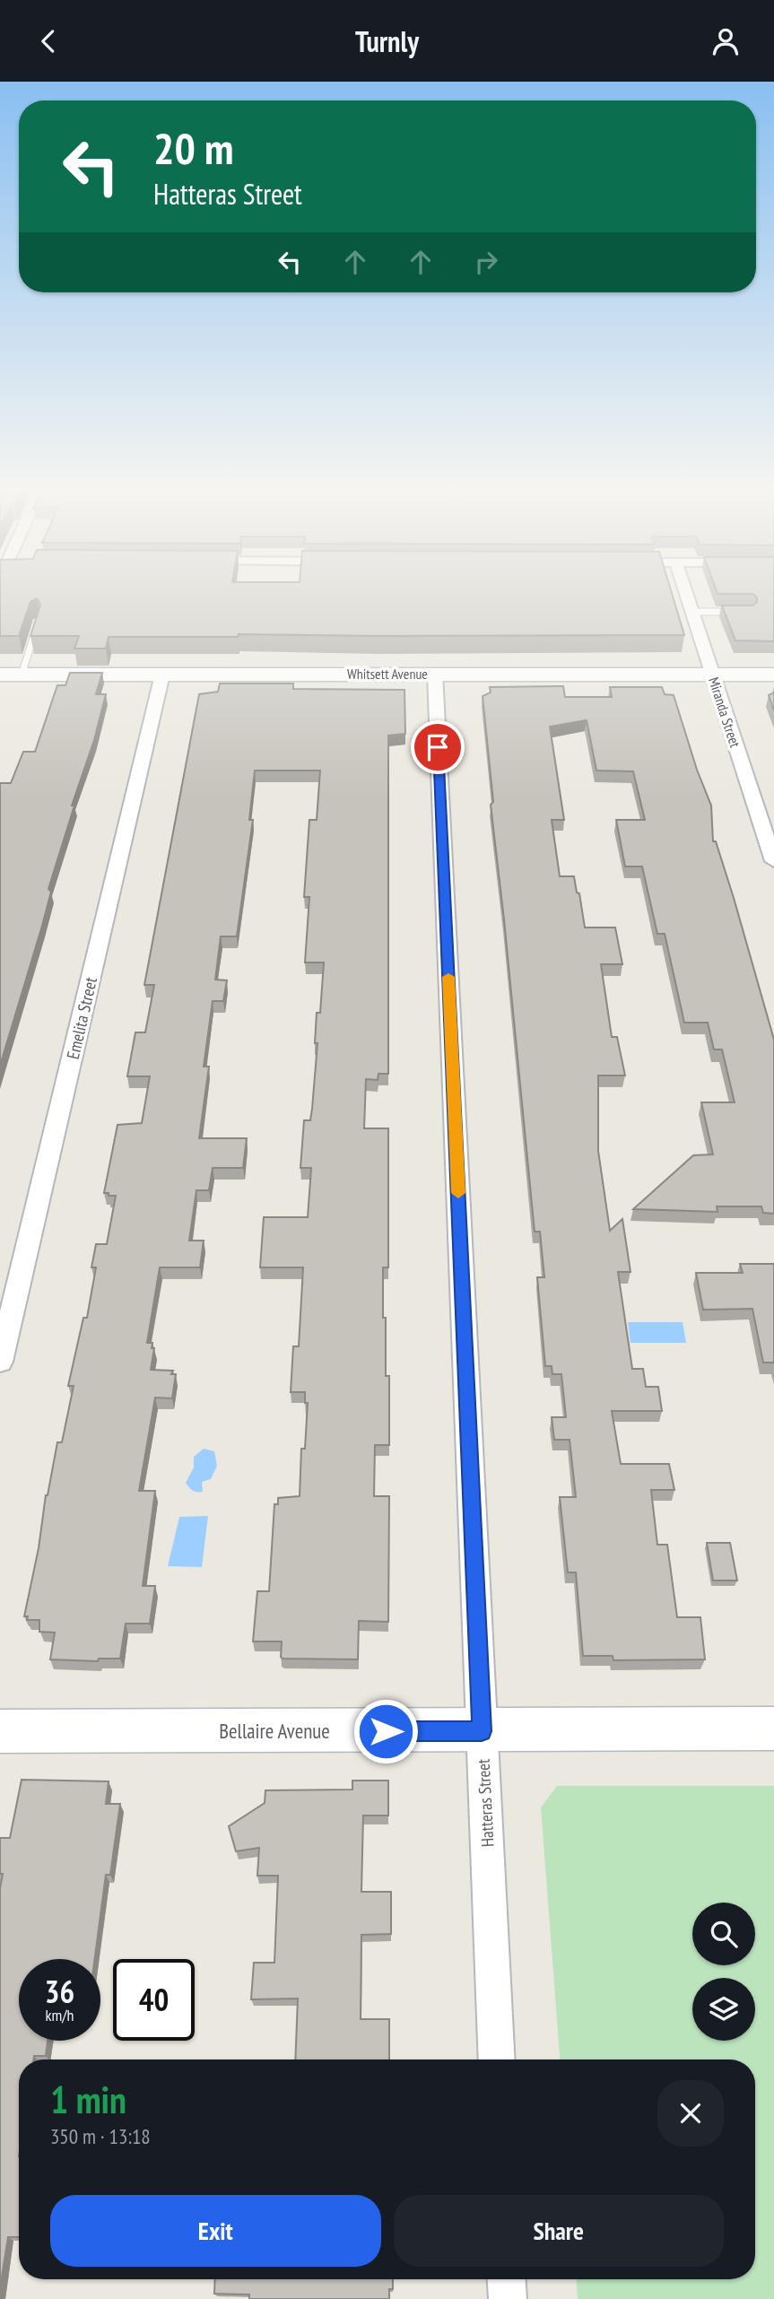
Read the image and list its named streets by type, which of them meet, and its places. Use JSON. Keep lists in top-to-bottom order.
{
  "streets": {
    "main road": ["Whitsett Avenue", "Bellaire Avenue"],
    "street": ["Miranda Street", "Emelita Street", "Hatteras Street"]
  },
  "crossings": [
    ["Whitsett Avenue", "Miranda Street"],
    ["Whitsett Avenue", "Emelita Street"],
    ["Whitsett Avenue", "Hatteras Street"],
    ["Bellaire Avenue", "Hatteras Street"]
  ],
  "page": {
    "header": "Turnly",
    "turn": ["20 m", "Hatteras Street"],
    "speed": "36 km/h",
    "limit": "40",
    "heading": ["1 min", "350 m · 13:18"],
    "buttons": ["Exit", "Share"]
  }
}
